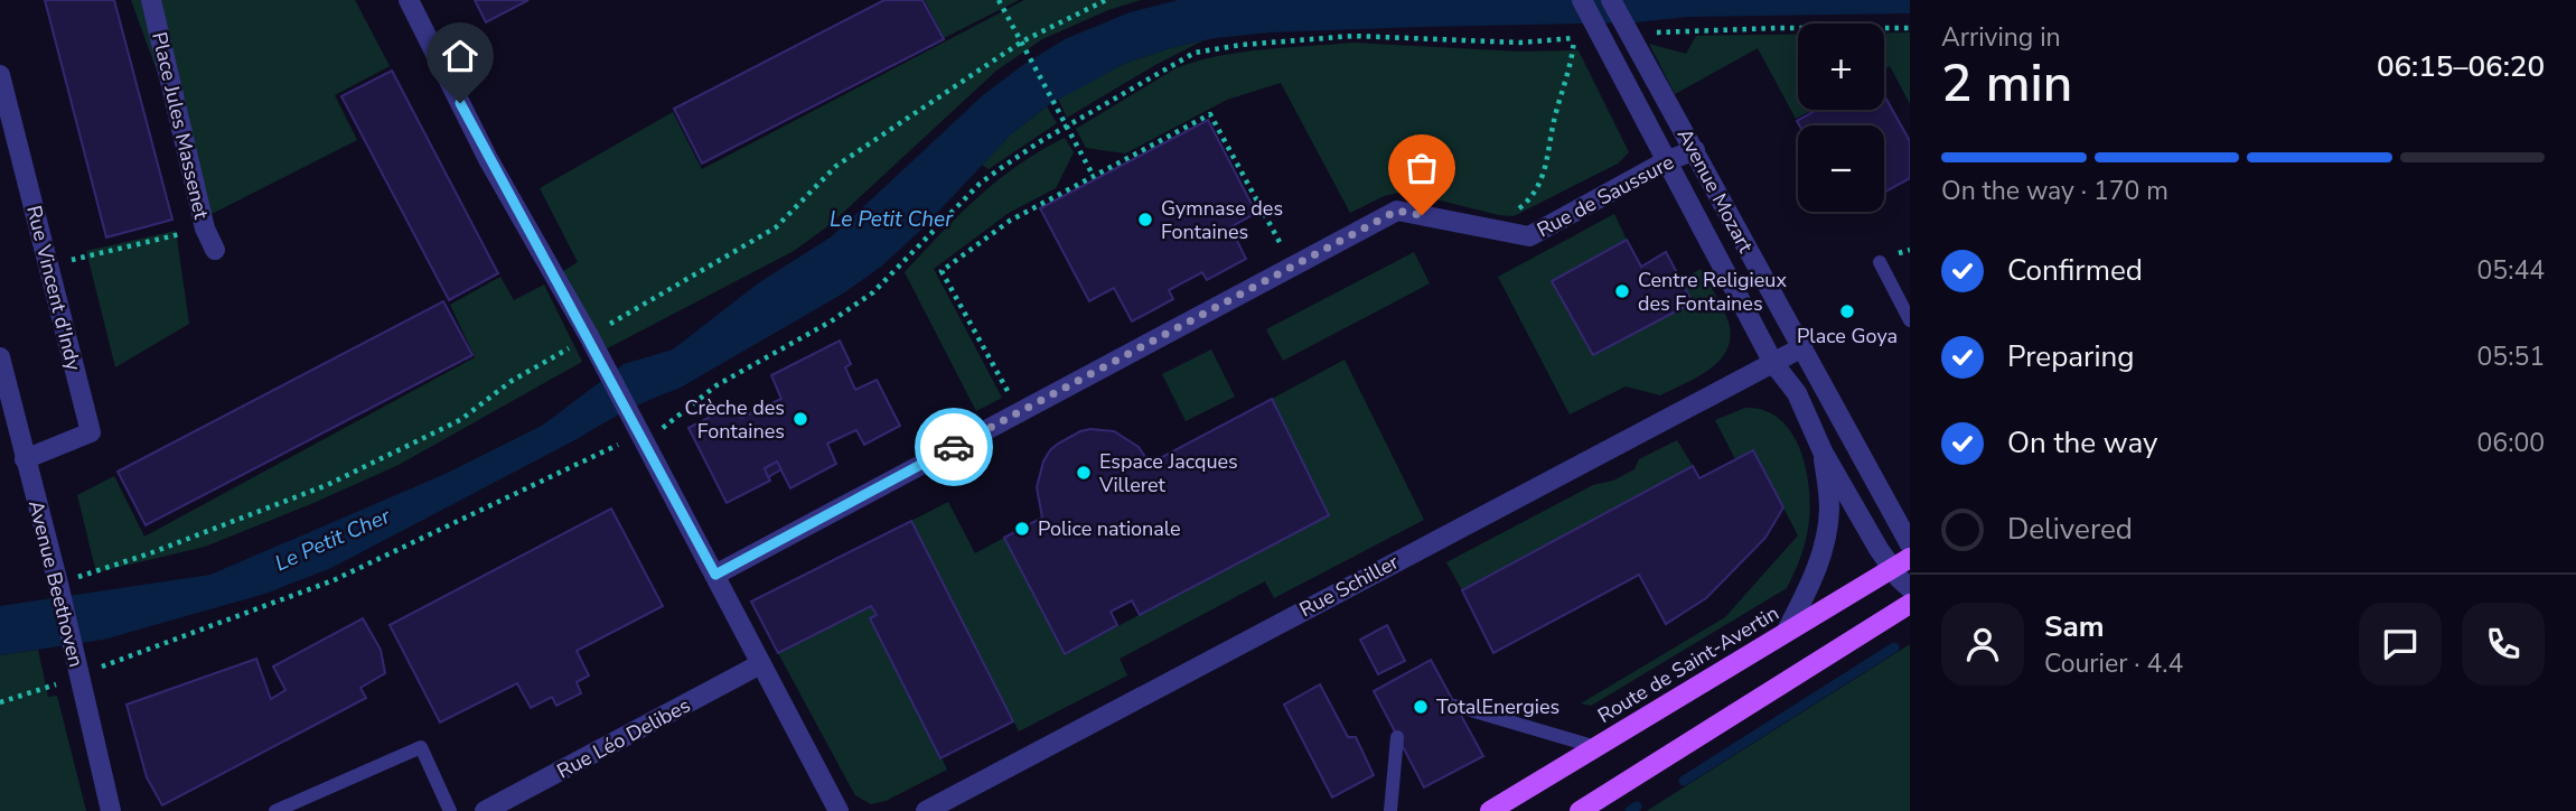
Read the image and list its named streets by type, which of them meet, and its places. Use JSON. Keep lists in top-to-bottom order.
{
  "streets": {
    "main road": ["Route de Saint-Avertin"],
    "street": [
      "Place Jules Massenet",
      "Avenue Mozart",
      "Rue de Saussure",
      "Rue Vincent d'Indy",
      "Avenue Beethoven",
      "Rue Schiller",
      "Rue Léo Delibes"
    ]
  },
  "crossings": [
    ["Avenue Mozart", "Rue de Saussure"],
    ["Avenue Mozart", "Rue Schiller"],
    ["Avenue Mozart", "Route de Saint-Avertin"],
    ["Rue Vincent d'Indy", "Avenue Beethoven"]
  ],
  "water": ["Le Petit Cher"],
  "places": [
    "Gymnase des Fontaines",
    "Centre Religieux des Fontaines",
    "Place Goya",
    "Crèche des Fontaines",
    "Espace Jacques Villeret",
    "Police nationale",
    "TotalEnergies"
  ],
  "page": {
    "heading": ["2 min", "Arriving in", "06:15–06:20"],
    "panel": ["Sam", "Courier · 4.4"],
    "map_buttons": ["+", "−"],
    "bar": "On the way · 170 m",
    "list": [
      ["Confirmed", "05:44"],
      ["Preparing", "05:51"],
      ["On the way", "06:00"],
      "Delivered"
    ]
  }
}
